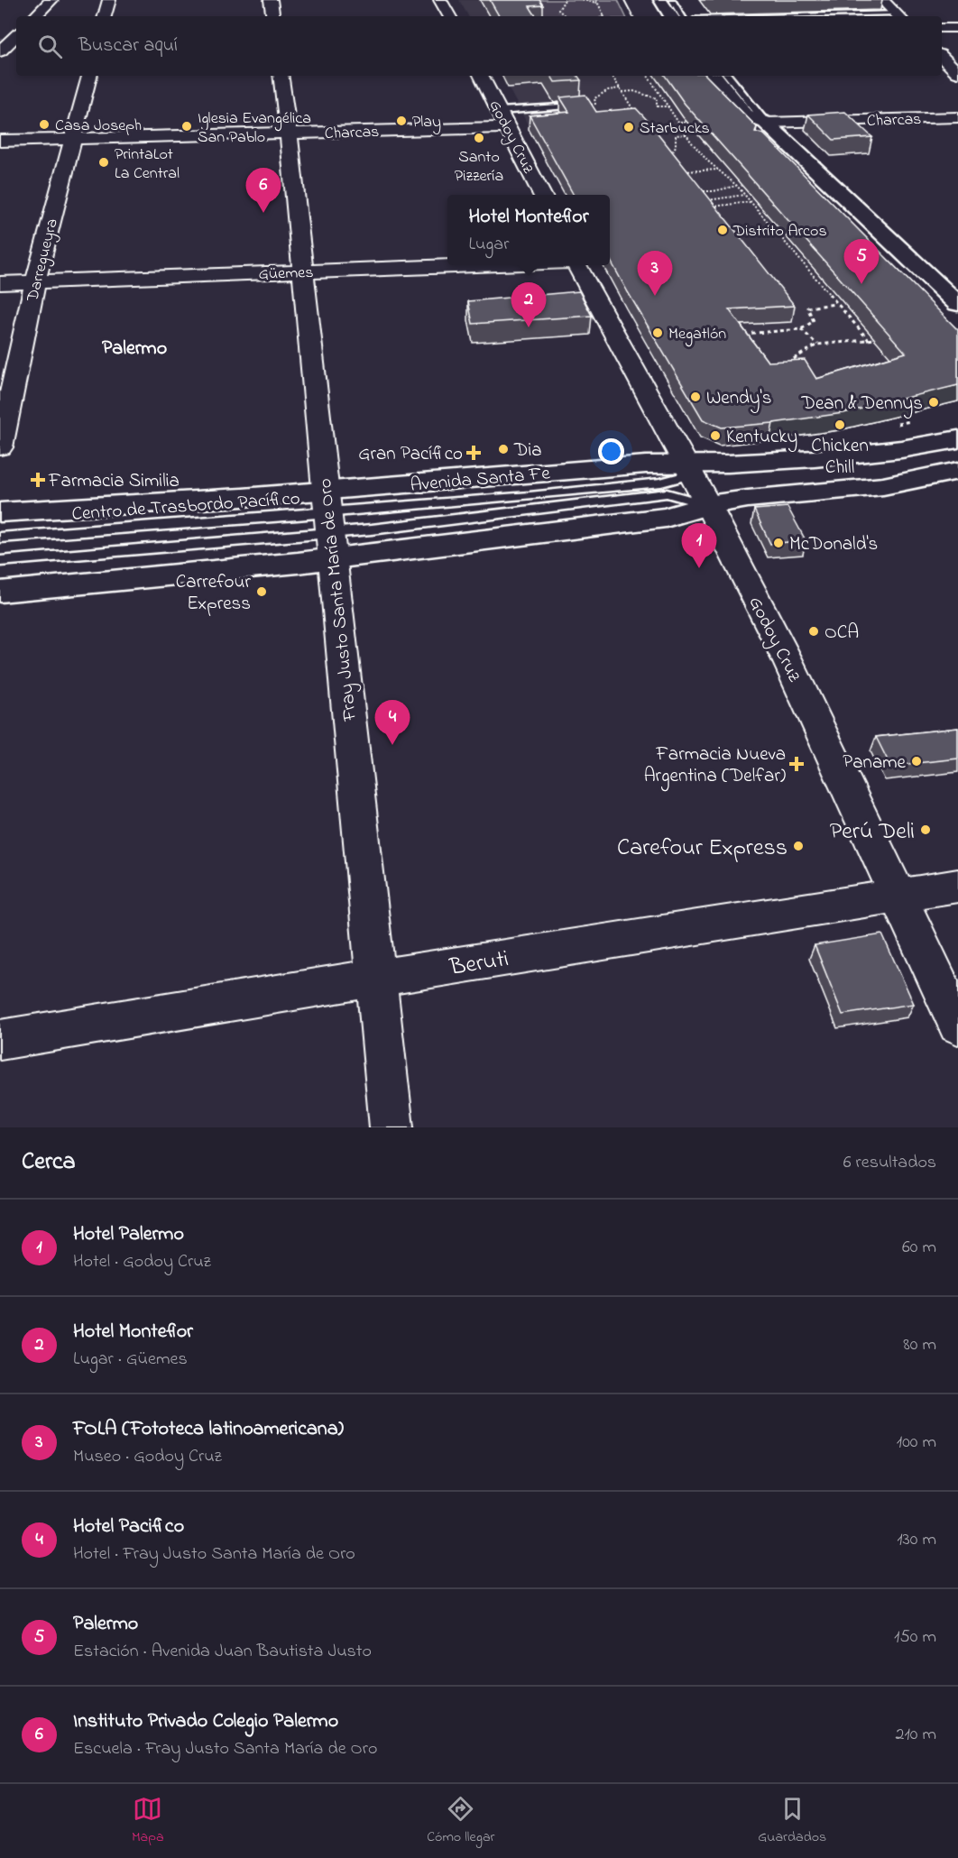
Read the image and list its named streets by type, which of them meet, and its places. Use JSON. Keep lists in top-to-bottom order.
{
  "streets": {
    "main road": ["Avenida Santa Fe"],
    "street": [
      "Charcas",
      "Godoy Cruz",
      "Darregueyra",
      "Güemes",
      "Fray Justo Santa María de Oro",
      "Beruti"
    ],
    "lane": ["Centro de Trasbordo Pacífico"]
  },
  "crossings": [
    ["Charcas", "Godoy Cruz"],
    ["Charcas", "Darregueyra"],
    ["Charcas", "Fray Justo Santa María de Oro"],
    ["Godoy Cruz", "Avenida Santa Fe"],
    ["Godoy Cruz", "Beruti"],
    ["Darregueyra", "Güemes"],
    ["Güemes", "Fray Justo Santa María de Oro"],
    ["Avenida Santa Fe", "Centro de Trasbordo Pacífico"],
    ["Avenida Santa Fe", "Fray Justo Santa María de Oro"],
    ["Centro de Trasbordo Pacífico", "Fray Justo Santa María de Oro"],
    ["Fray Justo Santa María de Oro", "Beruti"]
  ],
  "districts": ["Palermo"],
  "places": {
    "other": [
      "Play",
      "Casa Joseph",
      "Iglesia Evangélica San Pablo",
      "Starbucks",
      "Santo Pizzería",
      "PrintaLot La Central",
      "Distrito Arcos",
      "Megatlón",
      "Wendy's",
      "Dean & Dennys",
      "Chicken Chill",
      "Kentucky",
      "Dia",
      "McDonald's",
      "Carrefour Express",
      "OCA",
      "Paname",
      "Perú Deli",
      "Carefour Express"
    ],
    "health": ["Gran Pacífico", "Farmacia Similia", "Farmacia Nueva Argentina (Delfar)"]
  },
  "page": {
    "search": "Buscar aquí",
    "pins": [
      "6",
      "5",
      "3",
      "2",
      "1",
      "4"
    ],
    "popup": ["Hotel Monteflor", "Lugar"],
    "heading": ["Cerca", "6 resultados"],
    "list": [
      {
        "mark": "1",
        "name": "Hotel Palermo",
        "note": "Hotel · Godoy Cruz",
        "value": "60 m"
      },
      {
        "mark": "2",
        "name": "Hotel Monteflor",
        "note": "Lugar · Güemes",
        "value": "80 m"
      },
      {
        "mark": "3",
        "name": "FOLA (Fototeca latinoamericana)",
        "note": "Museo · Godoy Cruz",
        "value": "100 m"
      },
      {
        "mark": "4",
        "name": "Hotel Pacifico",
        "note": "Hotel · Fray Justo Santa María de Oro",
        "value": "130 m"
      },
      {
        "mark": "5",
        "name": "Palermo",
        "note": "Estación · Avenida Juan Bautista Justo",
        "value": "150 m"
      },
      {
        "mark": "6",
        "name": "Instituto Privado Colegio Palermo",
        "note": "Escuela · Fray Justo Santa María de Oro",
        "value": "210 m"
      }
    ],
    "nav": ["Mapa", "Cómo llegar", "Guardados"]
  }
}
